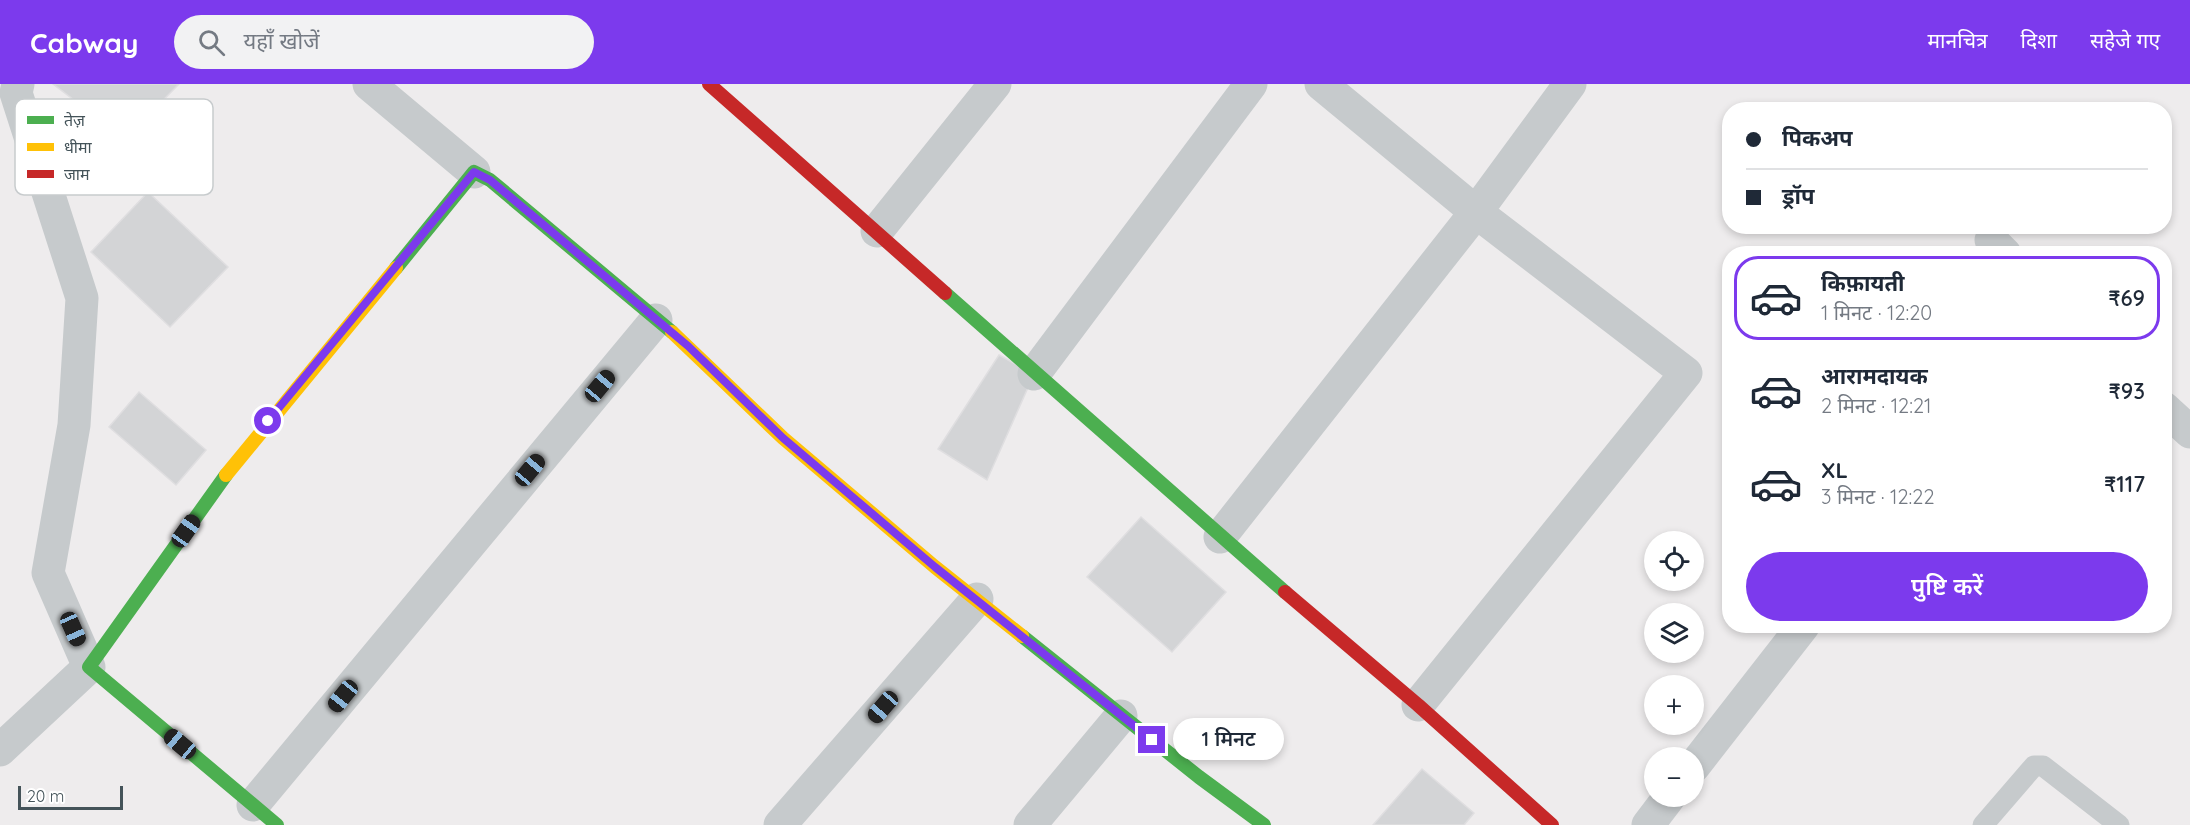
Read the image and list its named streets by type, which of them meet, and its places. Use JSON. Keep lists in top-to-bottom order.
{
  "legend": ["तेज़", "धीमा", "जाम"],
  "scale_bar": "20 m",
  "page": {
    "header": "Cabway",
    "search": "यहाँ खोजें",
    "nav": ["मानचित्र", "दिशा", "सहेजे गए"],
    "banner": ["पिकअप", "ड्रॉप"],
    "list": [
      {
        "name": "किफ़ायती",
        "note": "1 मिनट · 12:20",
        "value": "₹69"
      },
      {
        "name": "आरामदायक",
        "note": "2 मिनट · 12:21",
        "value": "₹93"
      },
      {
        "name": "XL",
        "note": "3 मिनट · 12:22",
        "value": "₹117"
      }
    ],
    "map_buttons": ["+", "−"],
    "buttons": "पुष्टि करें",
    "bubble": "1 मिनट",
    "scale": "20 m"
  }
}
